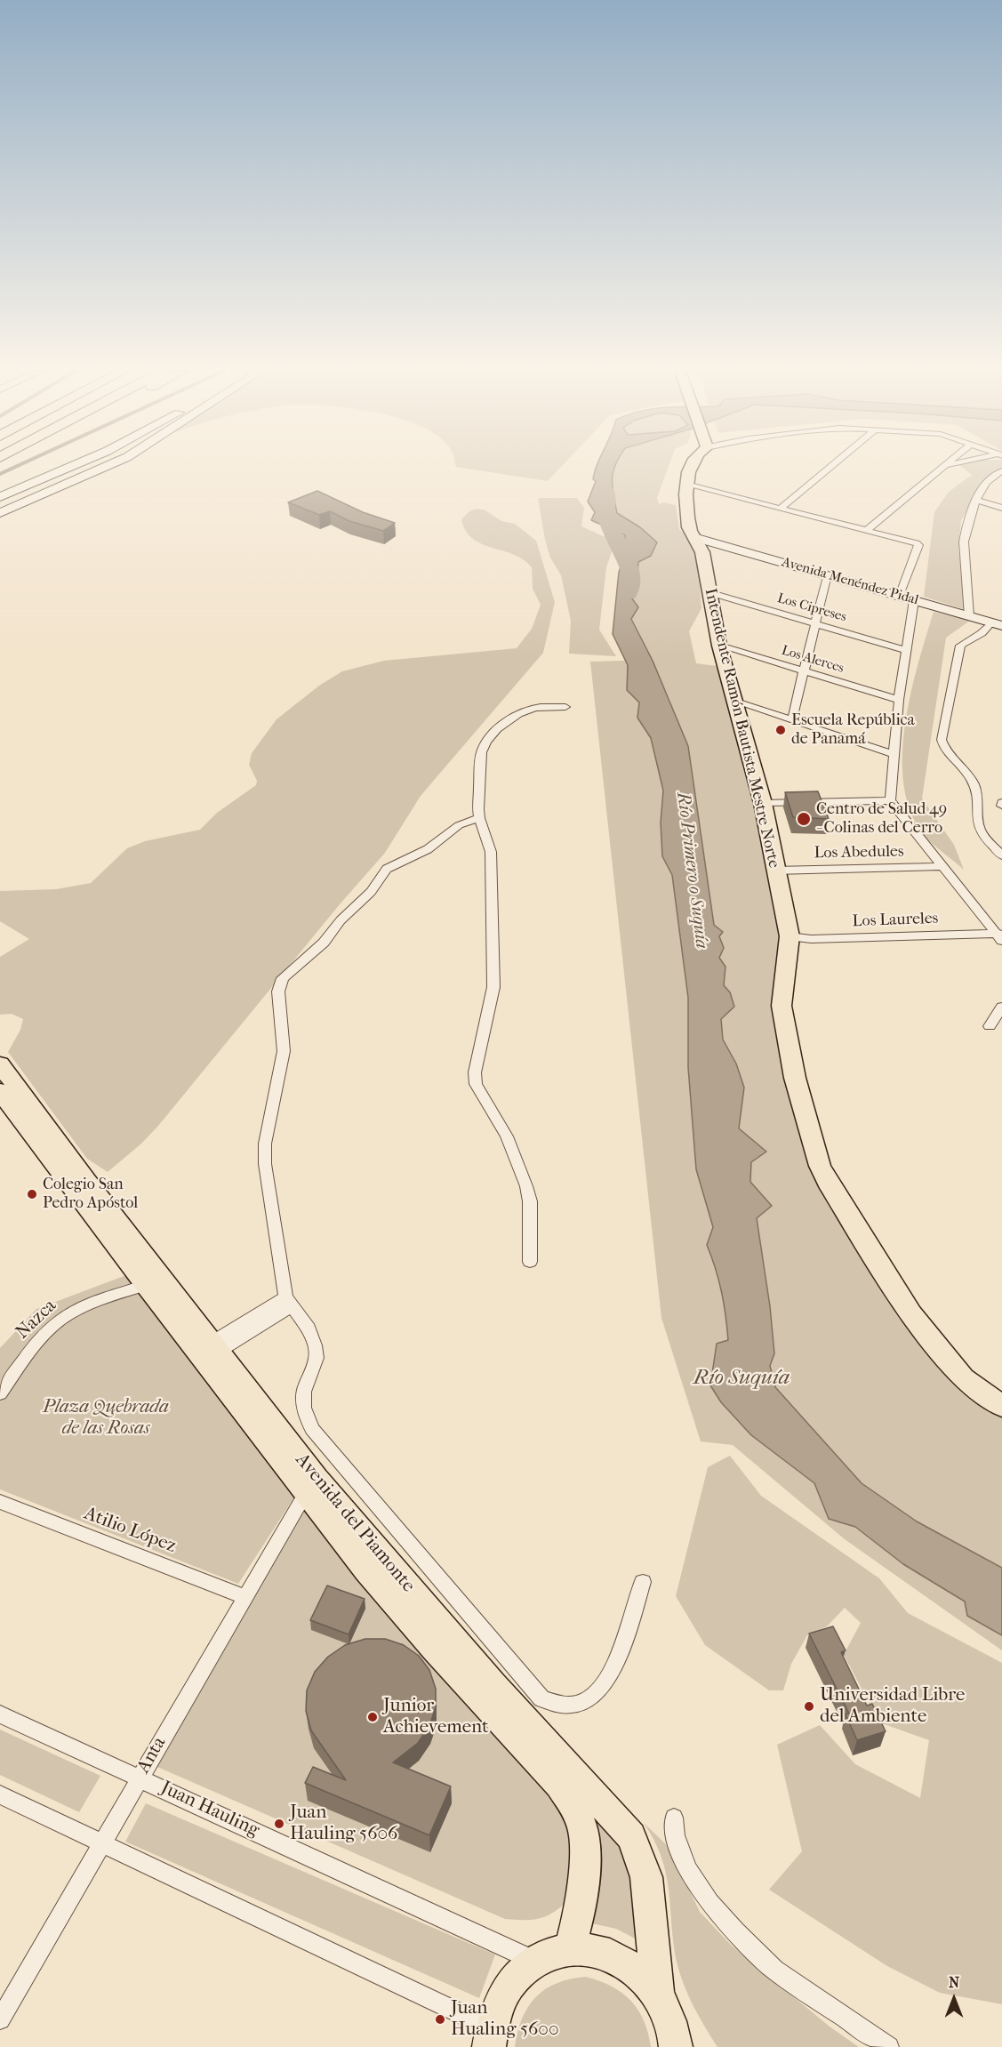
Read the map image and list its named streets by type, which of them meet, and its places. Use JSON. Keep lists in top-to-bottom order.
{
  "streets": {
    "main road": ["Avenida Menéndez Pidal", "Intendente Ramón Bautista Mestre Norte", "Avenida del Piamonte"],
    "street": [
      "Los Cipreses",
      "Los Alerces",
      "Los Abedules",
      "Los Laureles",
      "Nazca",
      "Atilio López",
      "Anta",
      "Juan Hauling"
    ]
  },
  "crossings": [
    ["Avenida Menéndez Pidal", "Intendente Ramón Bautista Mestre Norte"],
    ["Los Cipreses", "Intendente Ramón Bautista Mestre Norte"],
    ["Los Alerces", "Intendente Ramón Bautista Mestre Norte"],
    ["Intendente Ramón Bautista Mestre Norte", "Los Abedules"],
    ["Intendente Ramón Bautista Mestre Norte", "Los Laureles"],
    ["Nazca", "Avenida del Piamonte"],
    ["Avenida del Piamonte", "Anta"],
    ["Atilio López", "Anta"],
    ["Anta", "Juan Hauling"]
  ],
  "water": ["Río Primero o Suquía", "Río Suquía"],
  "parks": ["Plaza Quebrada de las Rosas"],
  "places": [
    "Escuela República de Panamá",
    "Centro de Salud 49 - Colinas del Cerro",
    "Colegio San Pedro Apóstol",
    "Universidad Libre del Ambiente",
    "Junior Achievement",
    "Juan Hauling 5606",
    "Juan Hualing 5600"
  ],
  "north": "top"
}
